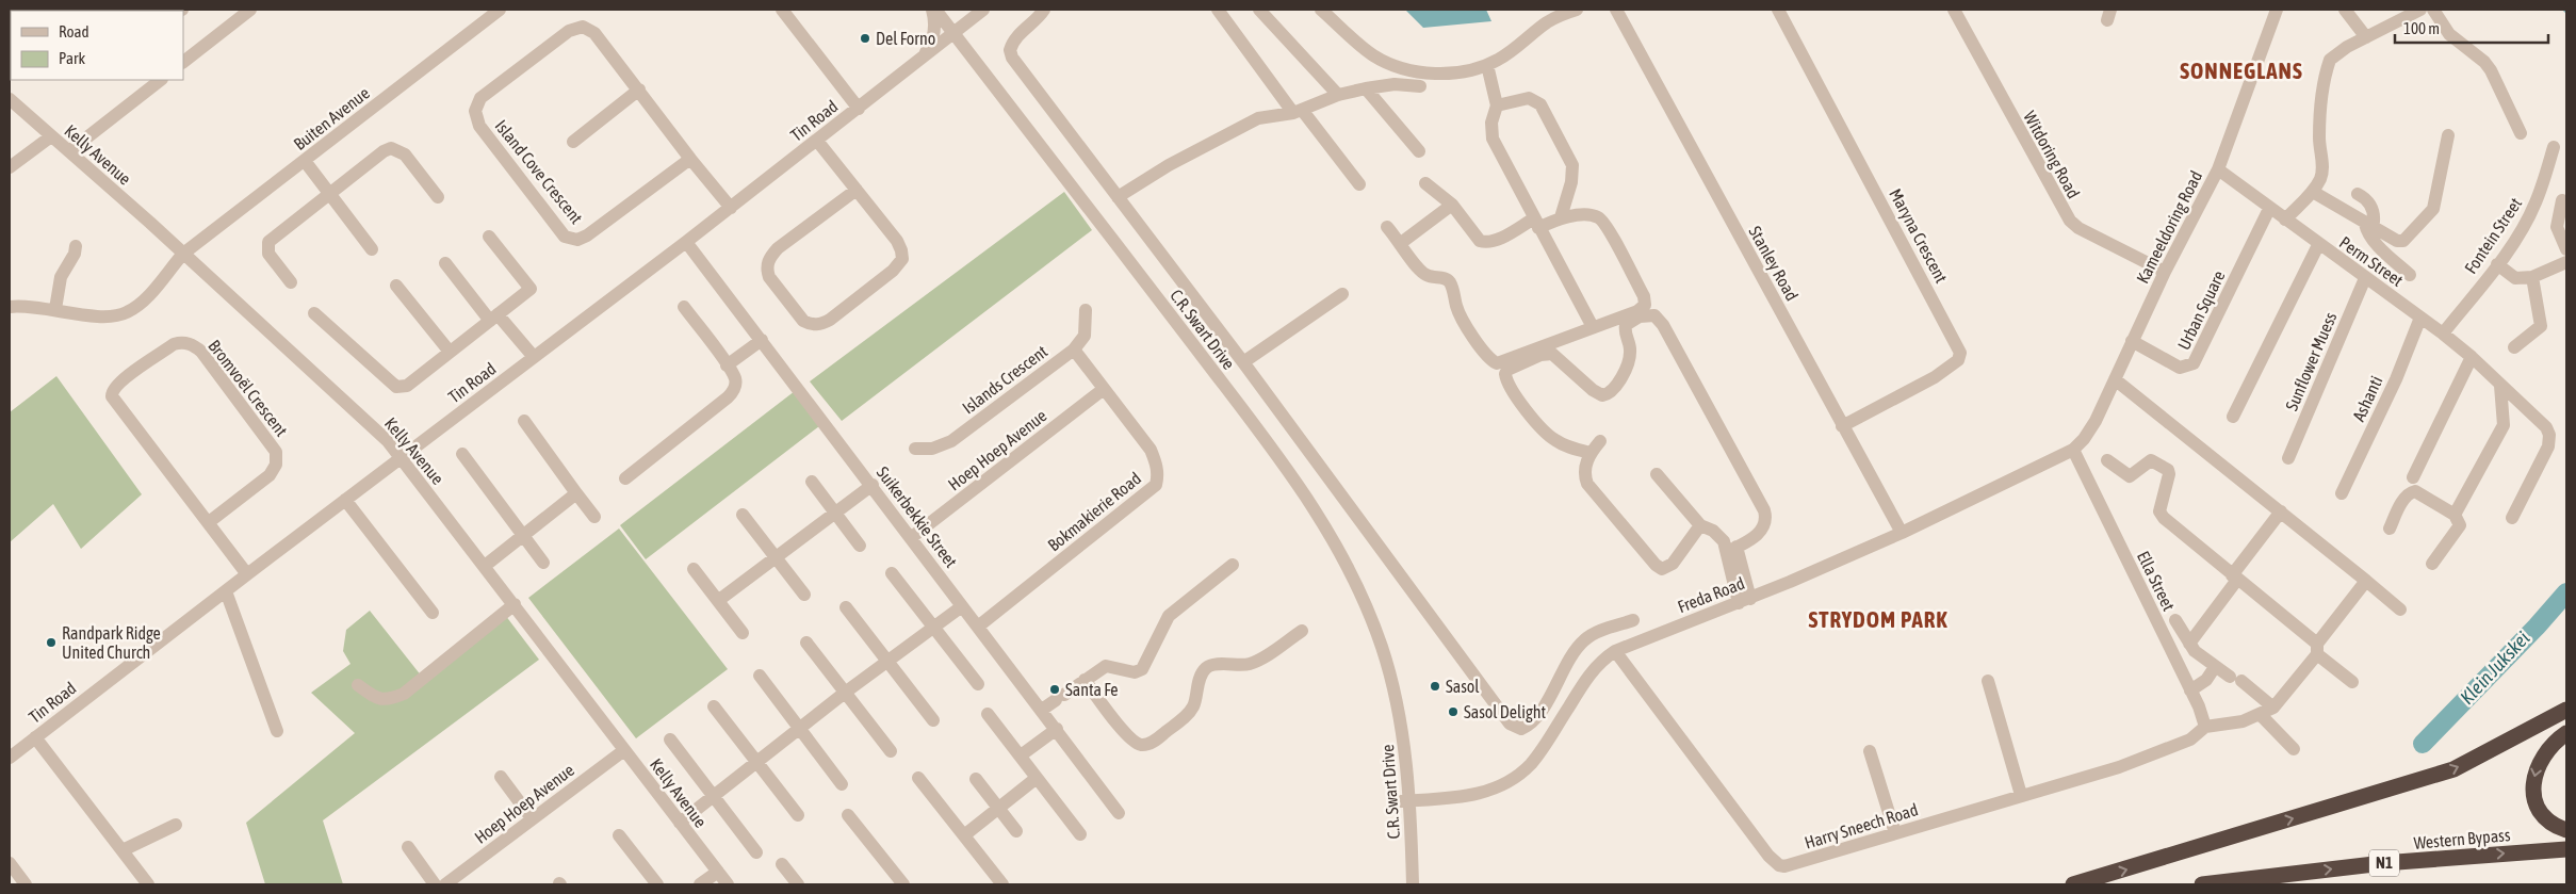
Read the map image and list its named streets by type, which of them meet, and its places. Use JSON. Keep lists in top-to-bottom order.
{
  "streets": {
    "highway": ["Western Bypass", "N1"],
    "street": [
      "Buiten Avenue",
      "Tin Road",
      "Kelly Avenue",
      "Witdoring Road",
      "Island Cove Crescent",
      "Kameeldoring Road",
      "Maryna Crescent",
      "Fontein Street",
      "Perm Street",
      "Stanley Road",
      "Urban Square",
      "C.R. Swart Drive",
      "Sunflower Muess",
      "Islands Crescent",
      "Bromvoël Crescent",
      "Ashanti",
      "Hoep Hoep Avenue",
      "Bokmakierie Road",
      "Suikerbekkie Street",
      "Ella Street",
      "Freda Road",
      "Harry Sneech Road"
    ]
  },
  "crossings": [
    ["Buiten Avenue", "Kelly Avenue"],
    ["Tin Road", "Kelly Avenue"],
    ["Tin Road", "Island Cove Crescent"],
    ["Tin Road", "C.R. Swart Drive"],
    ["Tin Road", "Bromvoël Crescent"],
    ["Tin Road", "Suikerbekkie Street"],
    ["Kelly Avenue", "Hoep Hoep Avenue"],
    ["Witdoring Road", "Kameeldoring Road"],
    ["Kameeldoring Road", "Perm Street"],
    ["Kameeldoring Road", "Urban Square"],
    ["Kameeldoring Road", "Ella Street"],
    ["Kameeldoring Road", "Freda Road"],
    ["Maryna Crescent", "Stanley Road"],
    ["Fontein Street", "Perm Street"],
    ["Perm Street", "Urban Square"],
    ["Perm Street", "Sunflower Muess"],
    ["Perm Street", "Ashanti"],
    ["Stanley Road", "Freda Road"],
    ["C.R. Swart Drive", "Freda Road"],
    ["Islands Crescent", "Bokmakierie Road"],
    ["Hoep Hoep Avenue", "Bokmakierie Road"],
    ["Hoep Hoep Avenue", "Suikerbekkie Street"],
    ["Bokmakierie Road", "Suikerbekkie Street"],
    ["Ella Street", "Freda Road"],
    ["Ella Street", "Harry Sneech Road"],
    ["Freda Road", "Harry Sneech Road"]
  ],
  "districts": ["SONNEGLANS", "STRYDOM PARK"],
  "water": ["Klein Jukskei"],
  "places": [
    "Del Forno",
    "Randpark Ridge United Church",
    "Sasol",
    "Santa Fe",
    "Sasol Delight"
  ],
  "legend": ["Road", "Park"],
  "scale_bar": "100 m"
}
